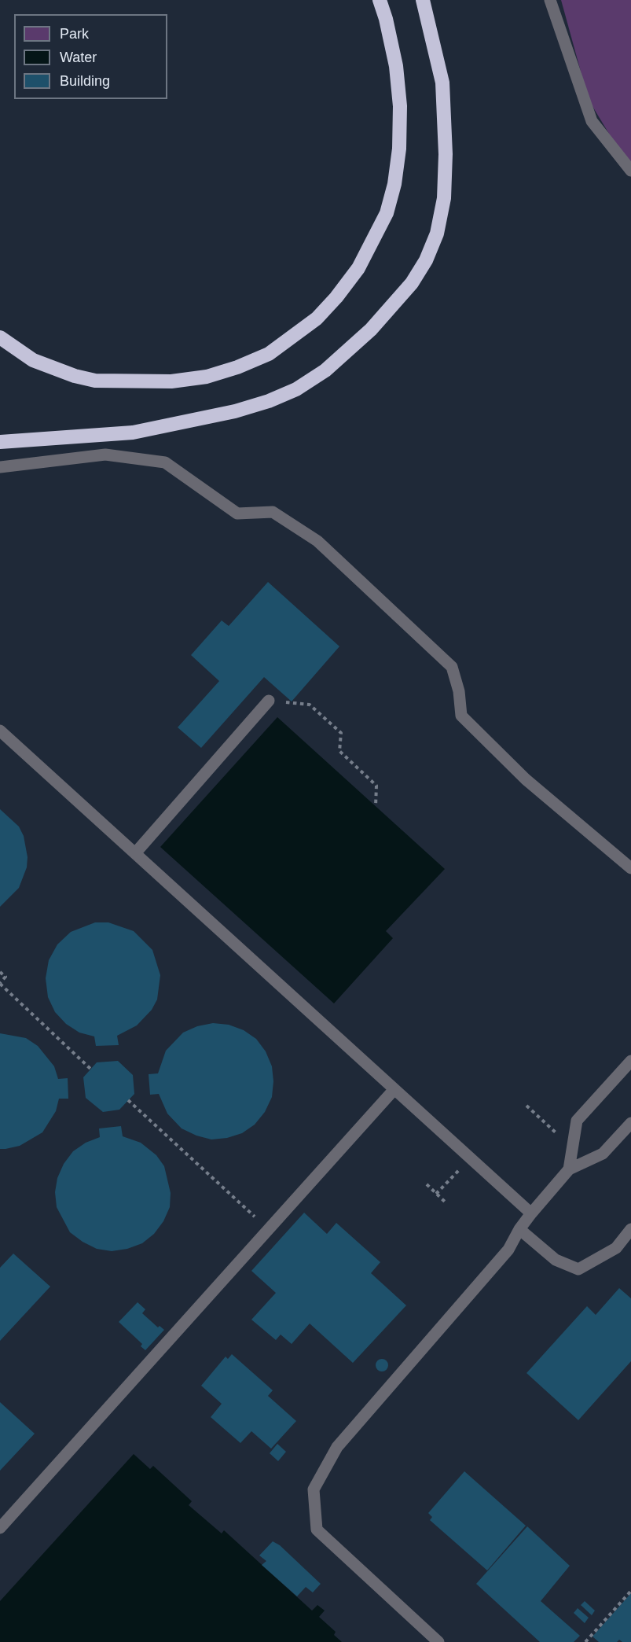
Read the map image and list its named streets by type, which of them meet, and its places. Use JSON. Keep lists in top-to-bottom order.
{
  "legend": ["Park", "Water", "Building"]
}
